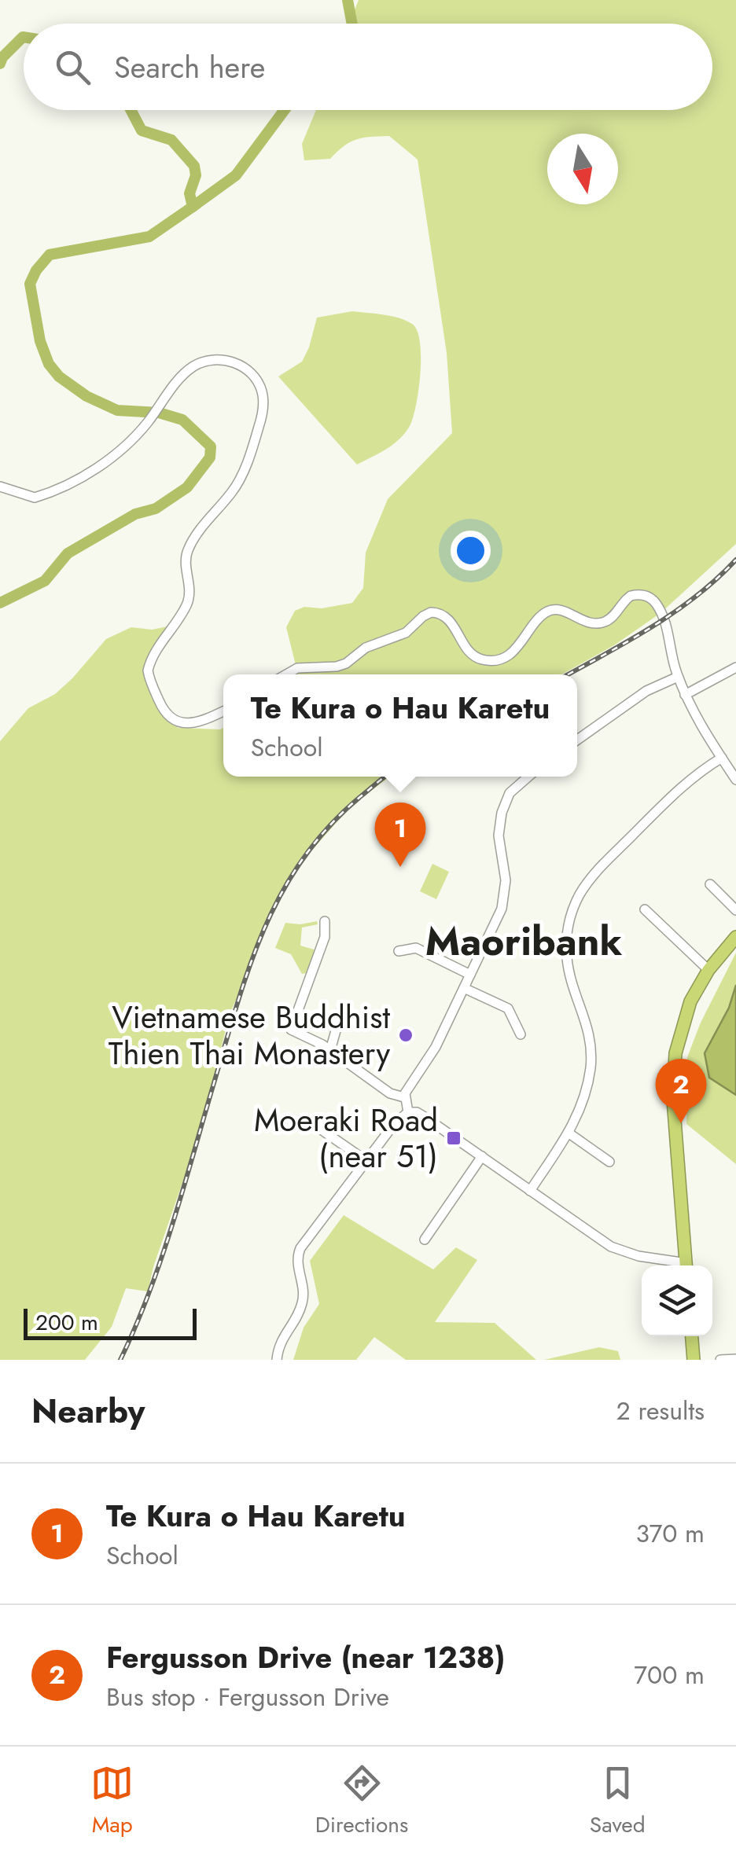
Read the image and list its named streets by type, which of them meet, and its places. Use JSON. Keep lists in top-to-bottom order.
{
  "districts": ["Maoribank"],
  "places": {
    "other": ["Vietnamese Buddhist Thien Thai Monastery"],
    "transit": ["Moeraki Road (near 51)"]
  },
  "scale_bar": "200 m",
  "north": "bottom",
  "page": {
    "search": "Search here",
    "popup": ["Te Kura o Hau Karetu", "School"],
    "pins": ["1", "2"],
    "scale": "200 m",
    "heading": ["Nearby", "2 results"],
    "list": [
      {
        "mark": "1",
        "name": "Te Kura o Hau Karetu",
        "note": "School",
        "value": "370 m"
      },
      {
        "mark": "2",
        "name": "Fergusson Drive (near 1238)",
        "note": "Bus stop · Fergusson Drive",
        "value": "700 m"
      }
    ],
    "nav": ["Map", "Directions", "Saved"]
  }
}
